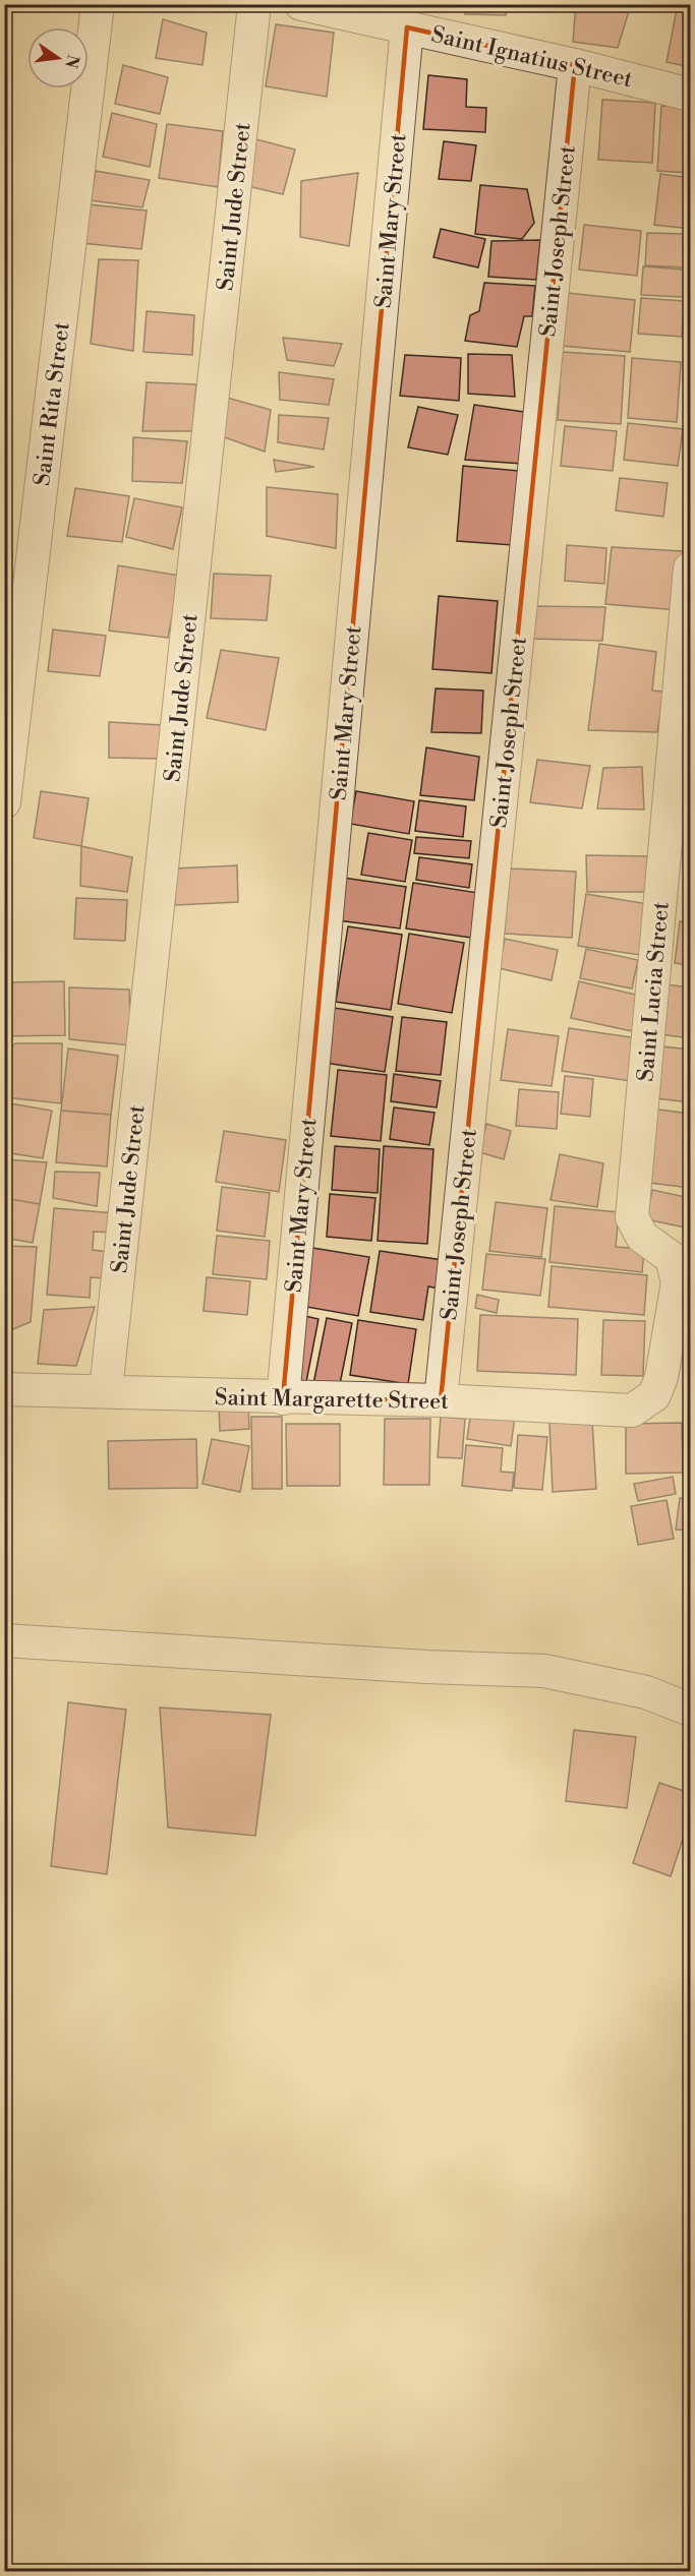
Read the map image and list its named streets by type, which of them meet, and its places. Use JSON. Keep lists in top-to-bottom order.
{
  "streets": {
    "street": [
      "Saint Ignatius Street",
      "Saint Jude Street",
      "Saint Mary Street",
      "Saint Joseph Street",
      "Saint Rita Street",
      "Saint Lucia Street",
      "Saint Margarette Street"
    ]
  },
  "crossings": [
    ["Saint Ignatius Street", "Saint Mary Street"],
    ["Saint Ignatius Street", "Saint Joseph Street"],
    ["Saint Jude Street", "Saint Margarette Street"],
    ["Saint Mary Street", "Saint Margarette Street"],
    ["Saint Joseph Street", "Saint Margarette Street"],
    ["Saint Lucia Street", "Saint Margarette Street"]
  ],
  "north": "right"
}
